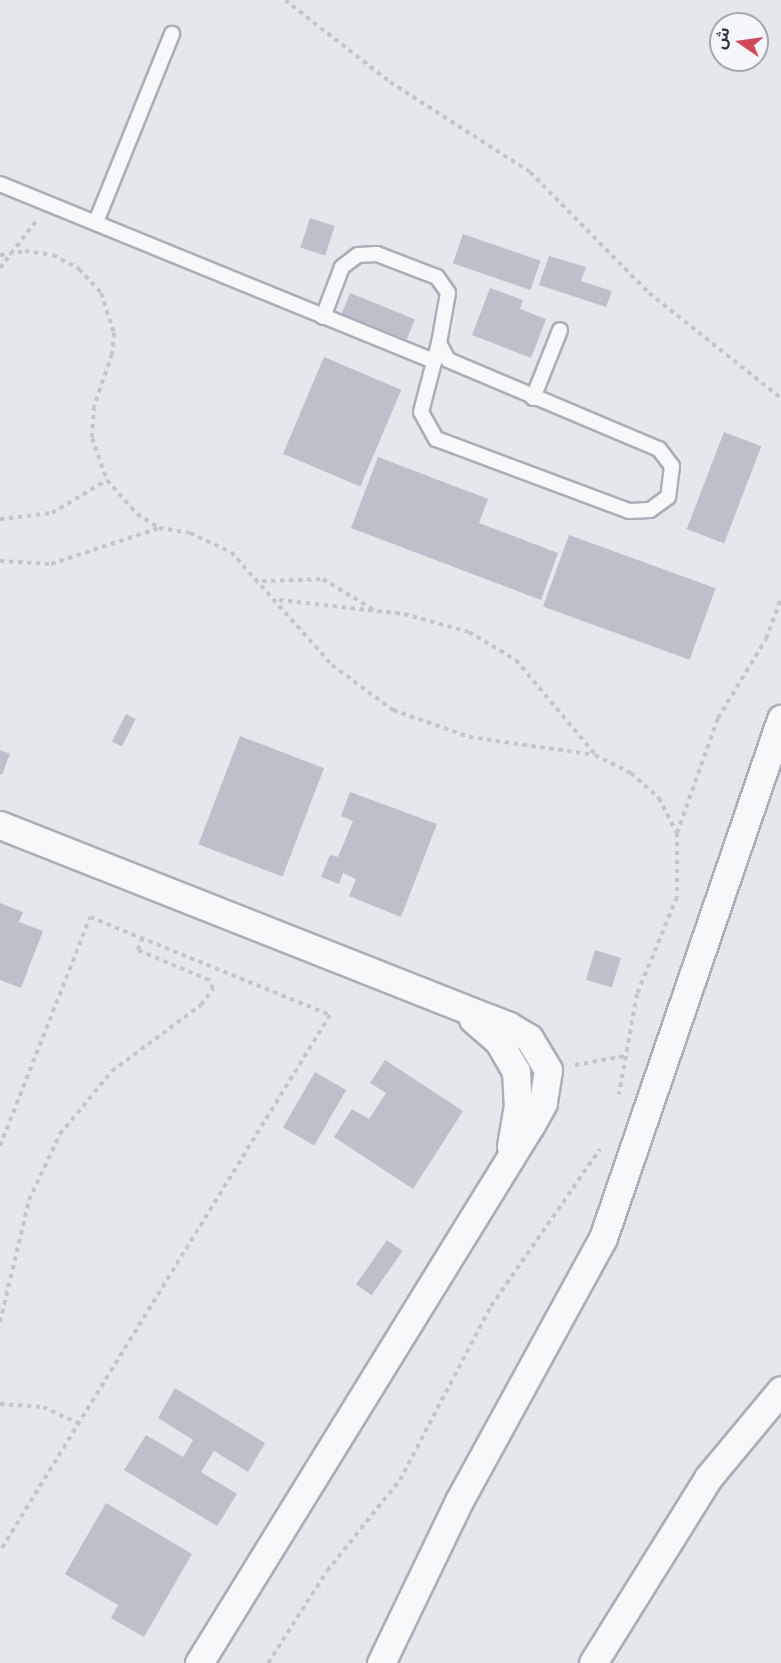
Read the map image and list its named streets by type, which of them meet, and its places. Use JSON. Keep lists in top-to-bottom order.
{
  "north": "left"
}
